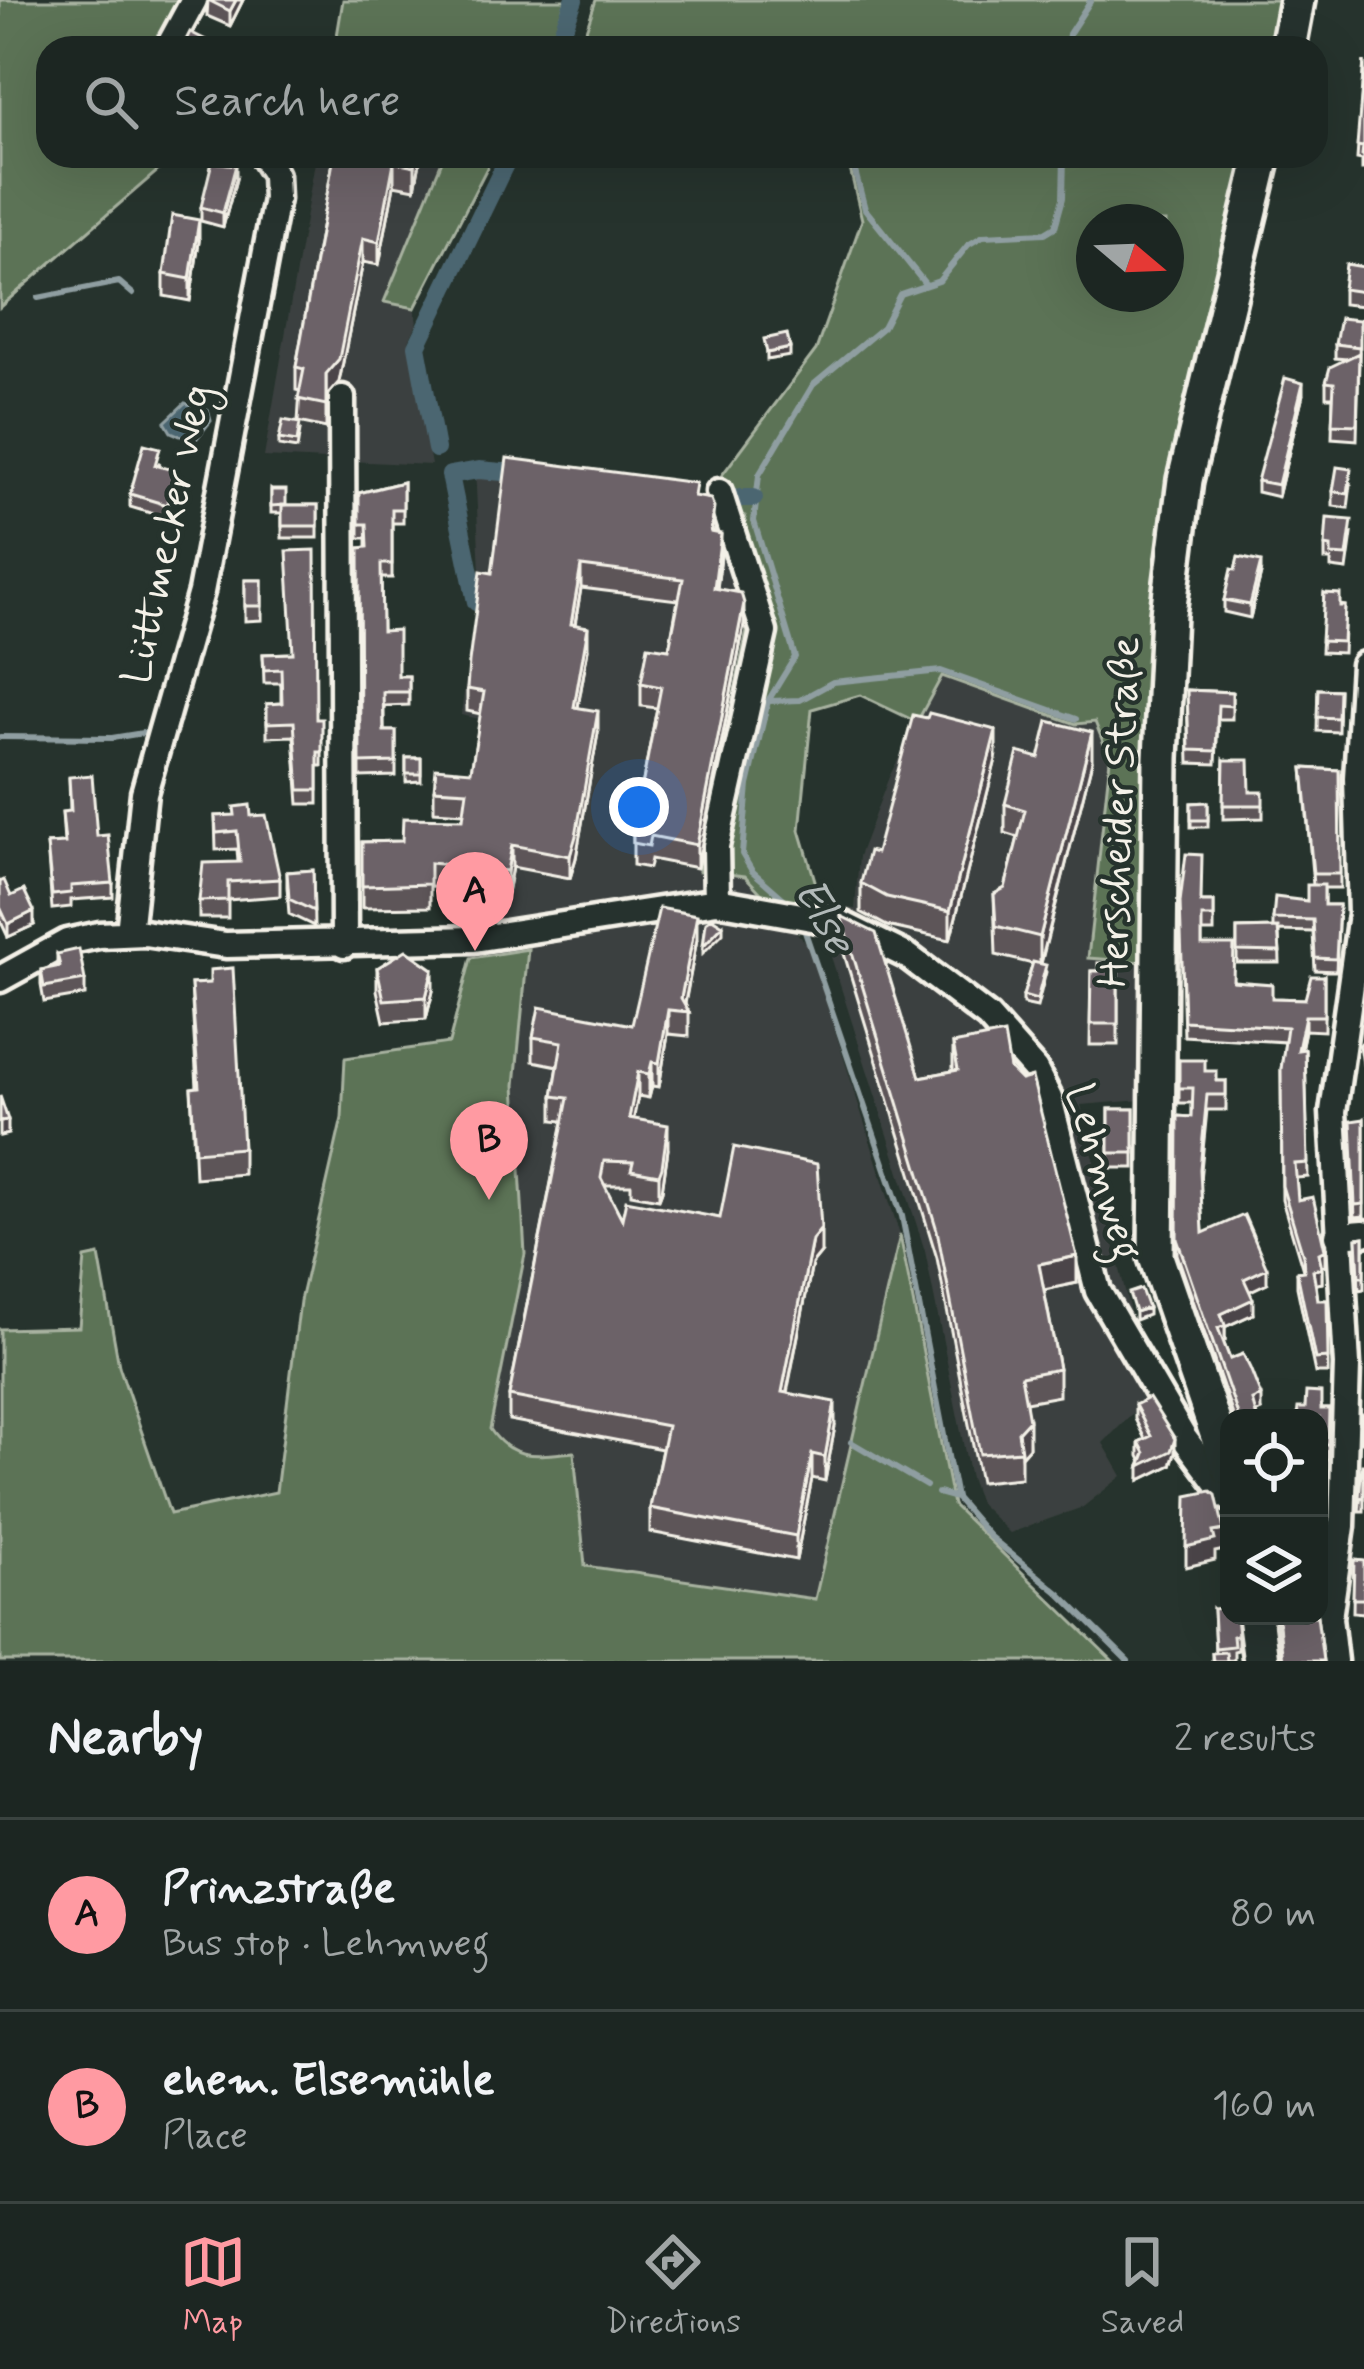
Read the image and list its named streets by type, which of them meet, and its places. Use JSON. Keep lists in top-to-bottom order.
{
  "streets": {
    "main road": ["Herscheider Straße"],
    "street": ["Lüttmecker Weg", "Lehmweg"]
  },
  "crossings": [
    ["Lüttmecker Weg", "Lehmweg"]
  ],
  "water": ["Else"],
  "north": "right",
  "page": {
    "search": "Search here",
    "pins": ["A", "B"],
    "heading": ["Nearby", "2 results"],
    "list": [
      {
        "mark": "A",
        "name": "Prinzstraße",
        "note": "Bus stop · Lehmweg",
        "value": "80 m"
      },
      {
        "mark": "B",
        "name": "ehem. Elsemühle",
        "note": "Place",
        "value": "160 m"
      }
    ],
    "nav": ["Map", "Directions", "Saved"]
  }
}
